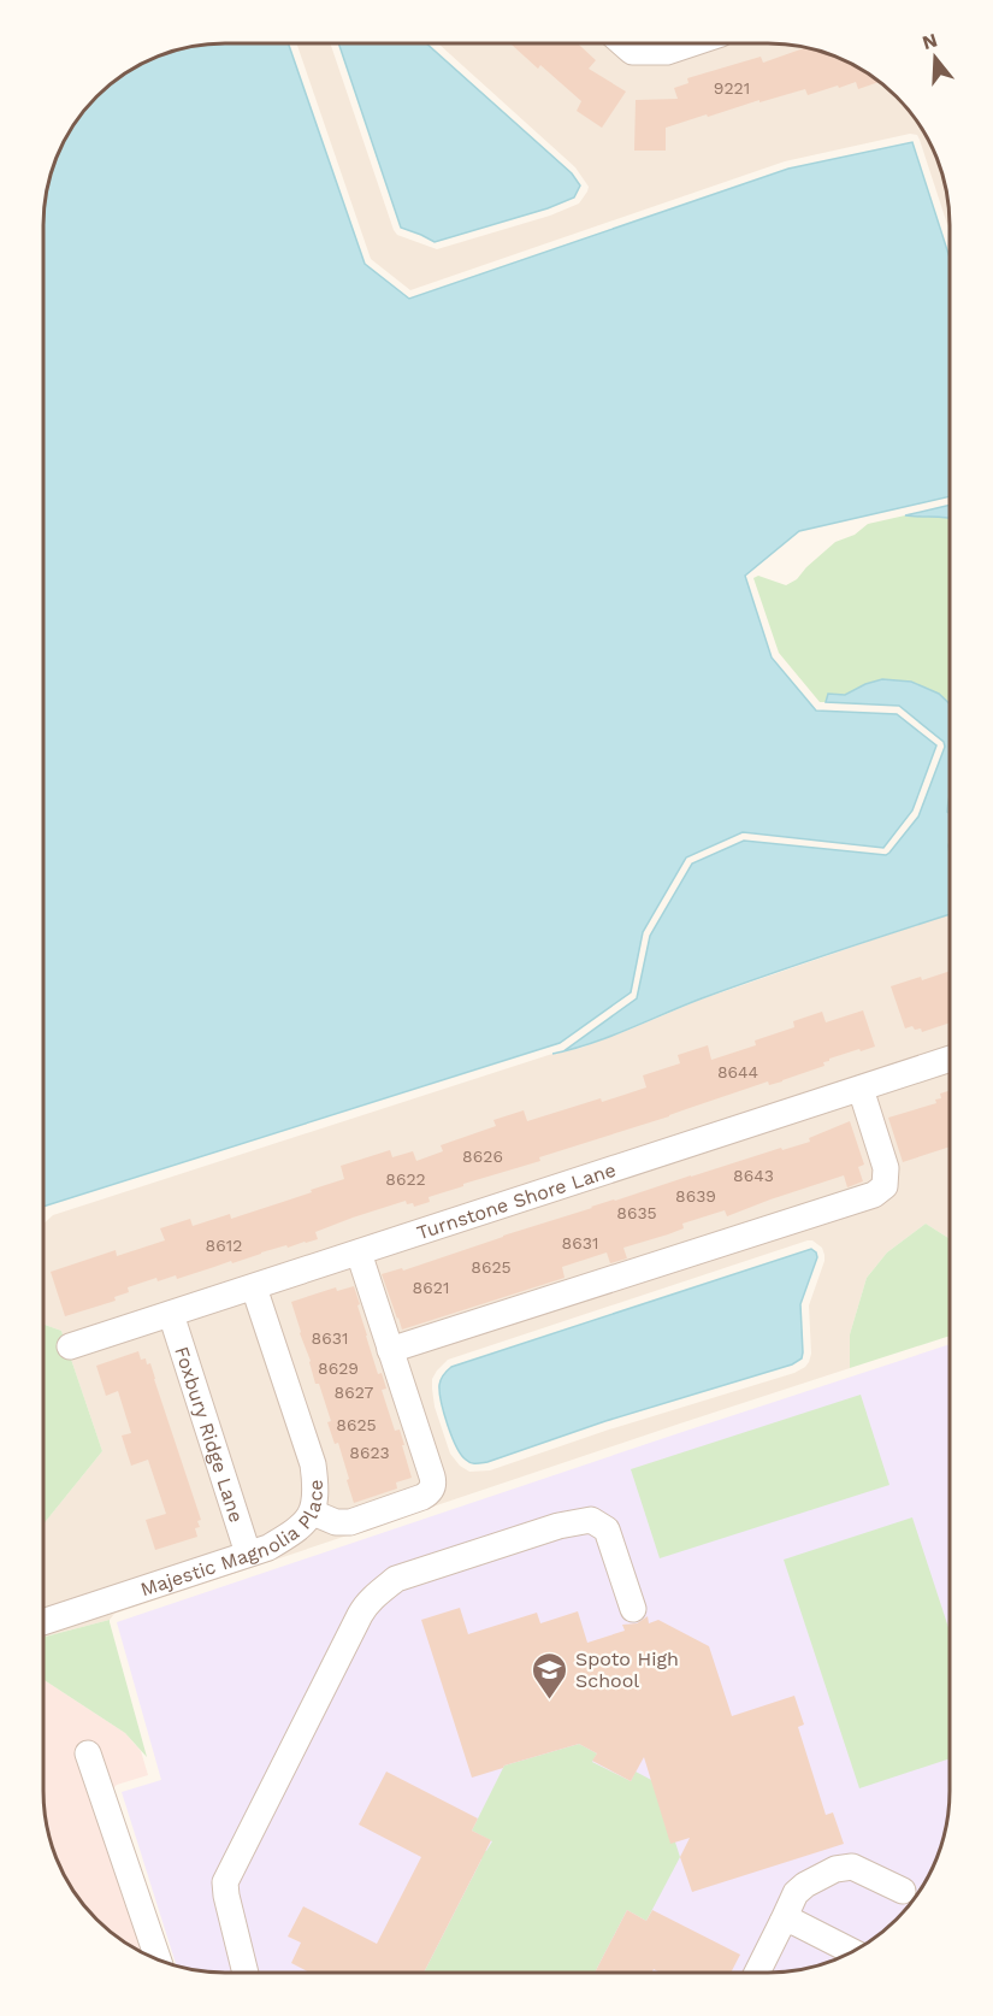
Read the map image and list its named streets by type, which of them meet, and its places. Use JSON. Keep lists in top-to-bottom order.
{
  "streets": {
    "street": ["Turnstone Shore Lane", "Foxbury Ridge Lane", "Majestic Magnolia Place"]
  },
  "crossings": [
    ["Turnstone Shore Lane", "Foxbury Ridge Lane"],
    ["Turnstone Shore Lane", "Majestic Magnolia Place"],
    ["Foxbury Ridge Lane", "Majestic Magnolia Place"]
  ],
  "places": {
    "school or university": ["Spoto High School"]
  },
  "house_numbers": [
    "9221",
    "8644",
    "8626",
    "8643",
    "8622",
    "8639",
    "8635",
    "8631",
    "8612",
    "8625",
    "8621",
    "8631",
    "8629",
    "8627",
    "8625",
    "8623"
  ],
  "north": "top"
}
